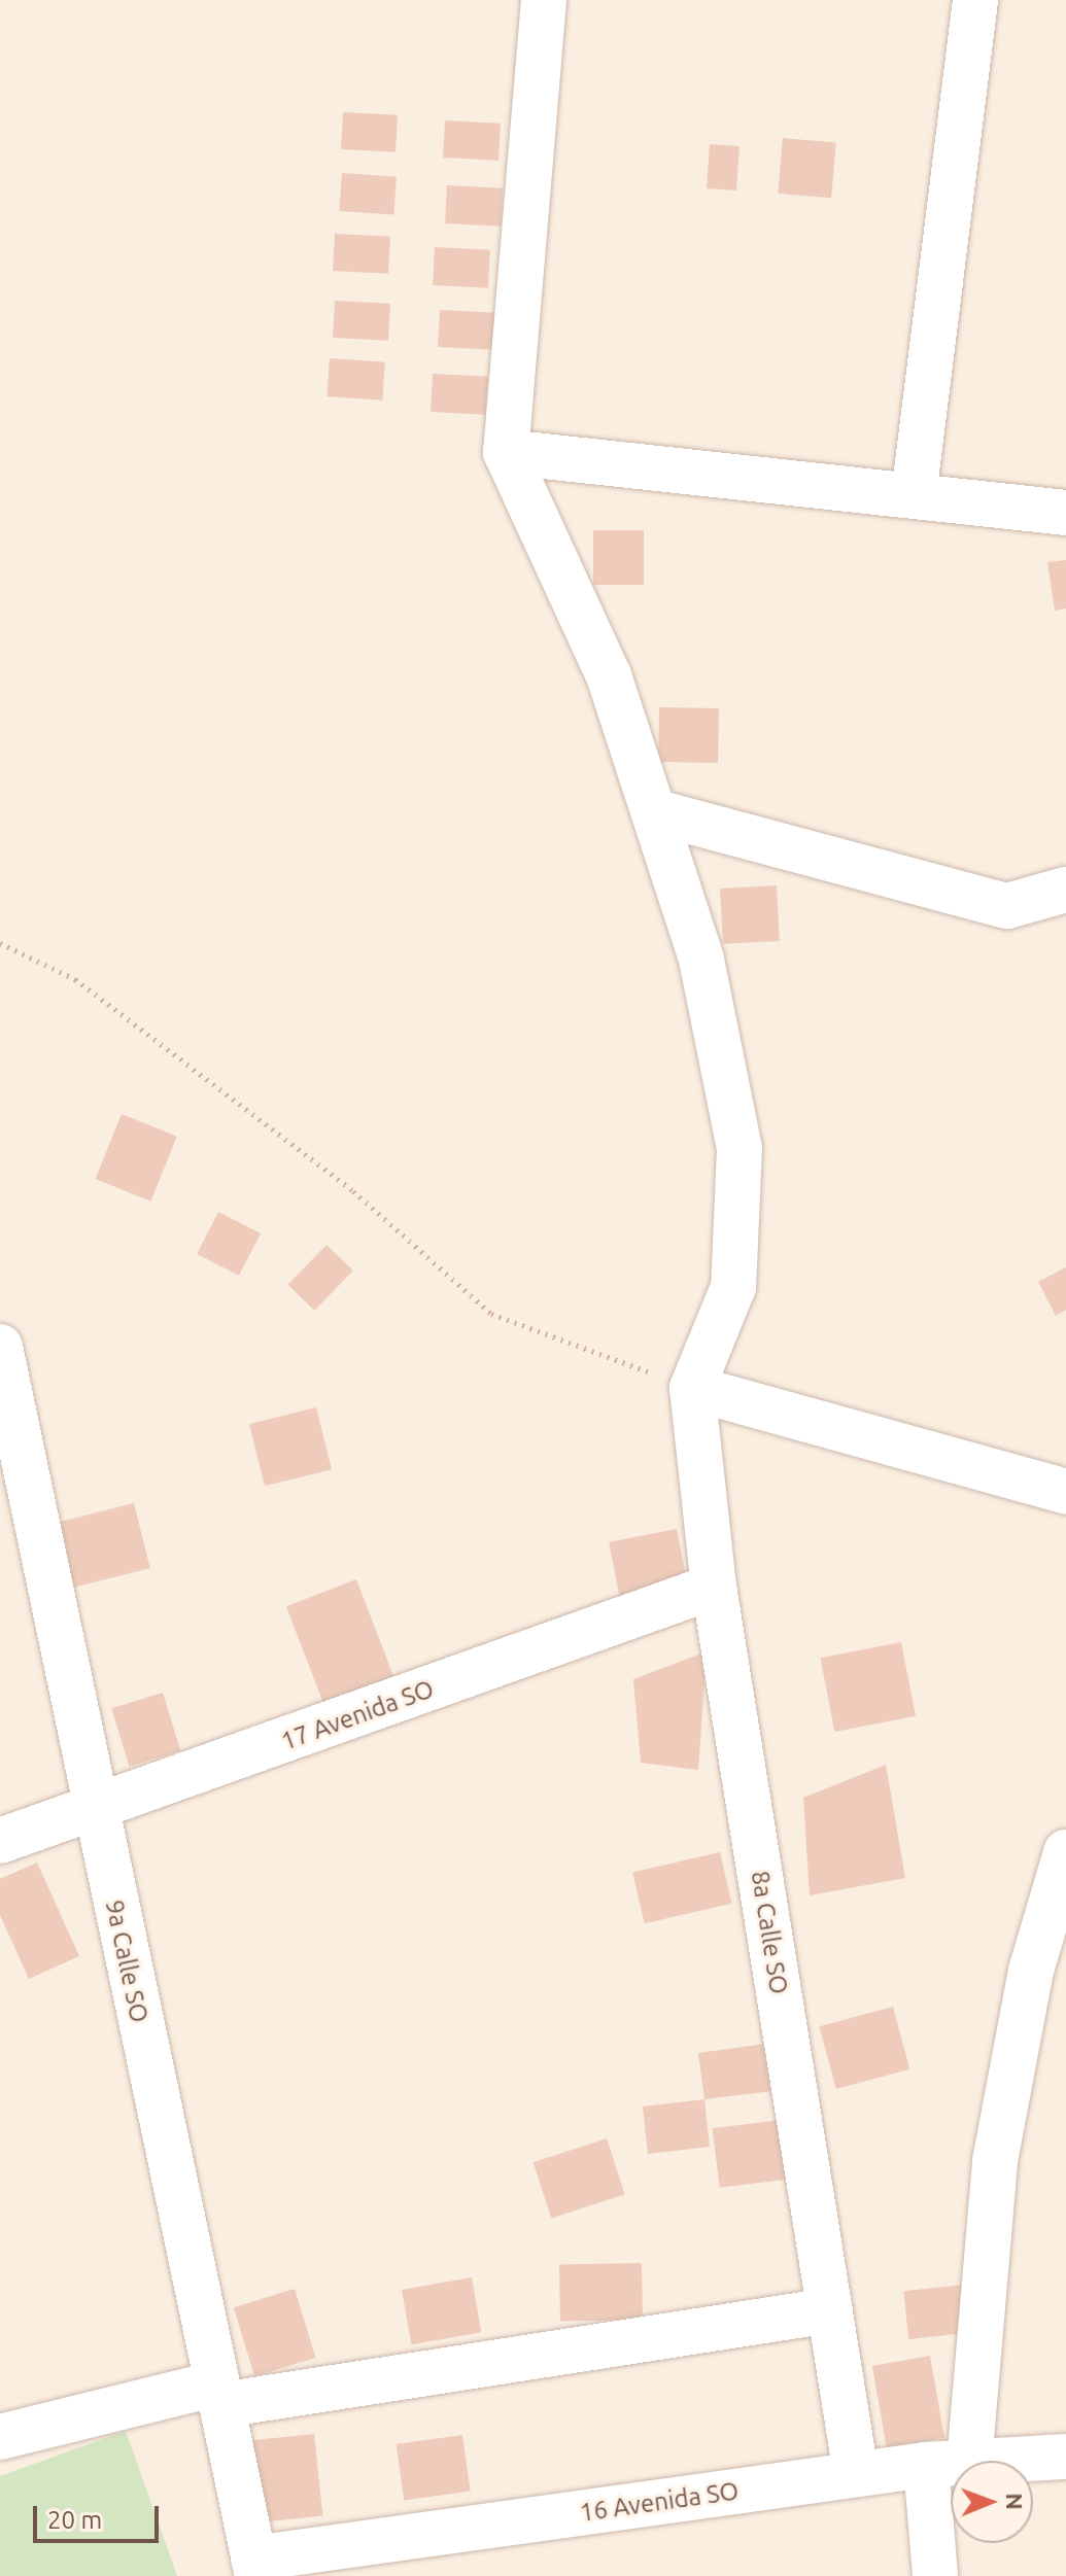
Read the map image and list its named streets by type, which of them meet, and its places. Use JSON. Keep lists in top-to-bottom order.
{
  "streets": {
    "street": [
      "17 Avenida SO",
      "8a Calle SO",
      "9a Calle SO",
      "16 Avenida SO"
    ]
  },
  "crossings": [
    ["17 Avenida SO", "8a Calle SO"],
    ["17 Avenida SO", "9a Calle SO"],
    ["8a Calle SO", "16 Avenida SO"],
    ["9a Calle SO", "16 Avenida SO"]
  ],
  "scale_bar": "20 m",
  "north": "right"
}
